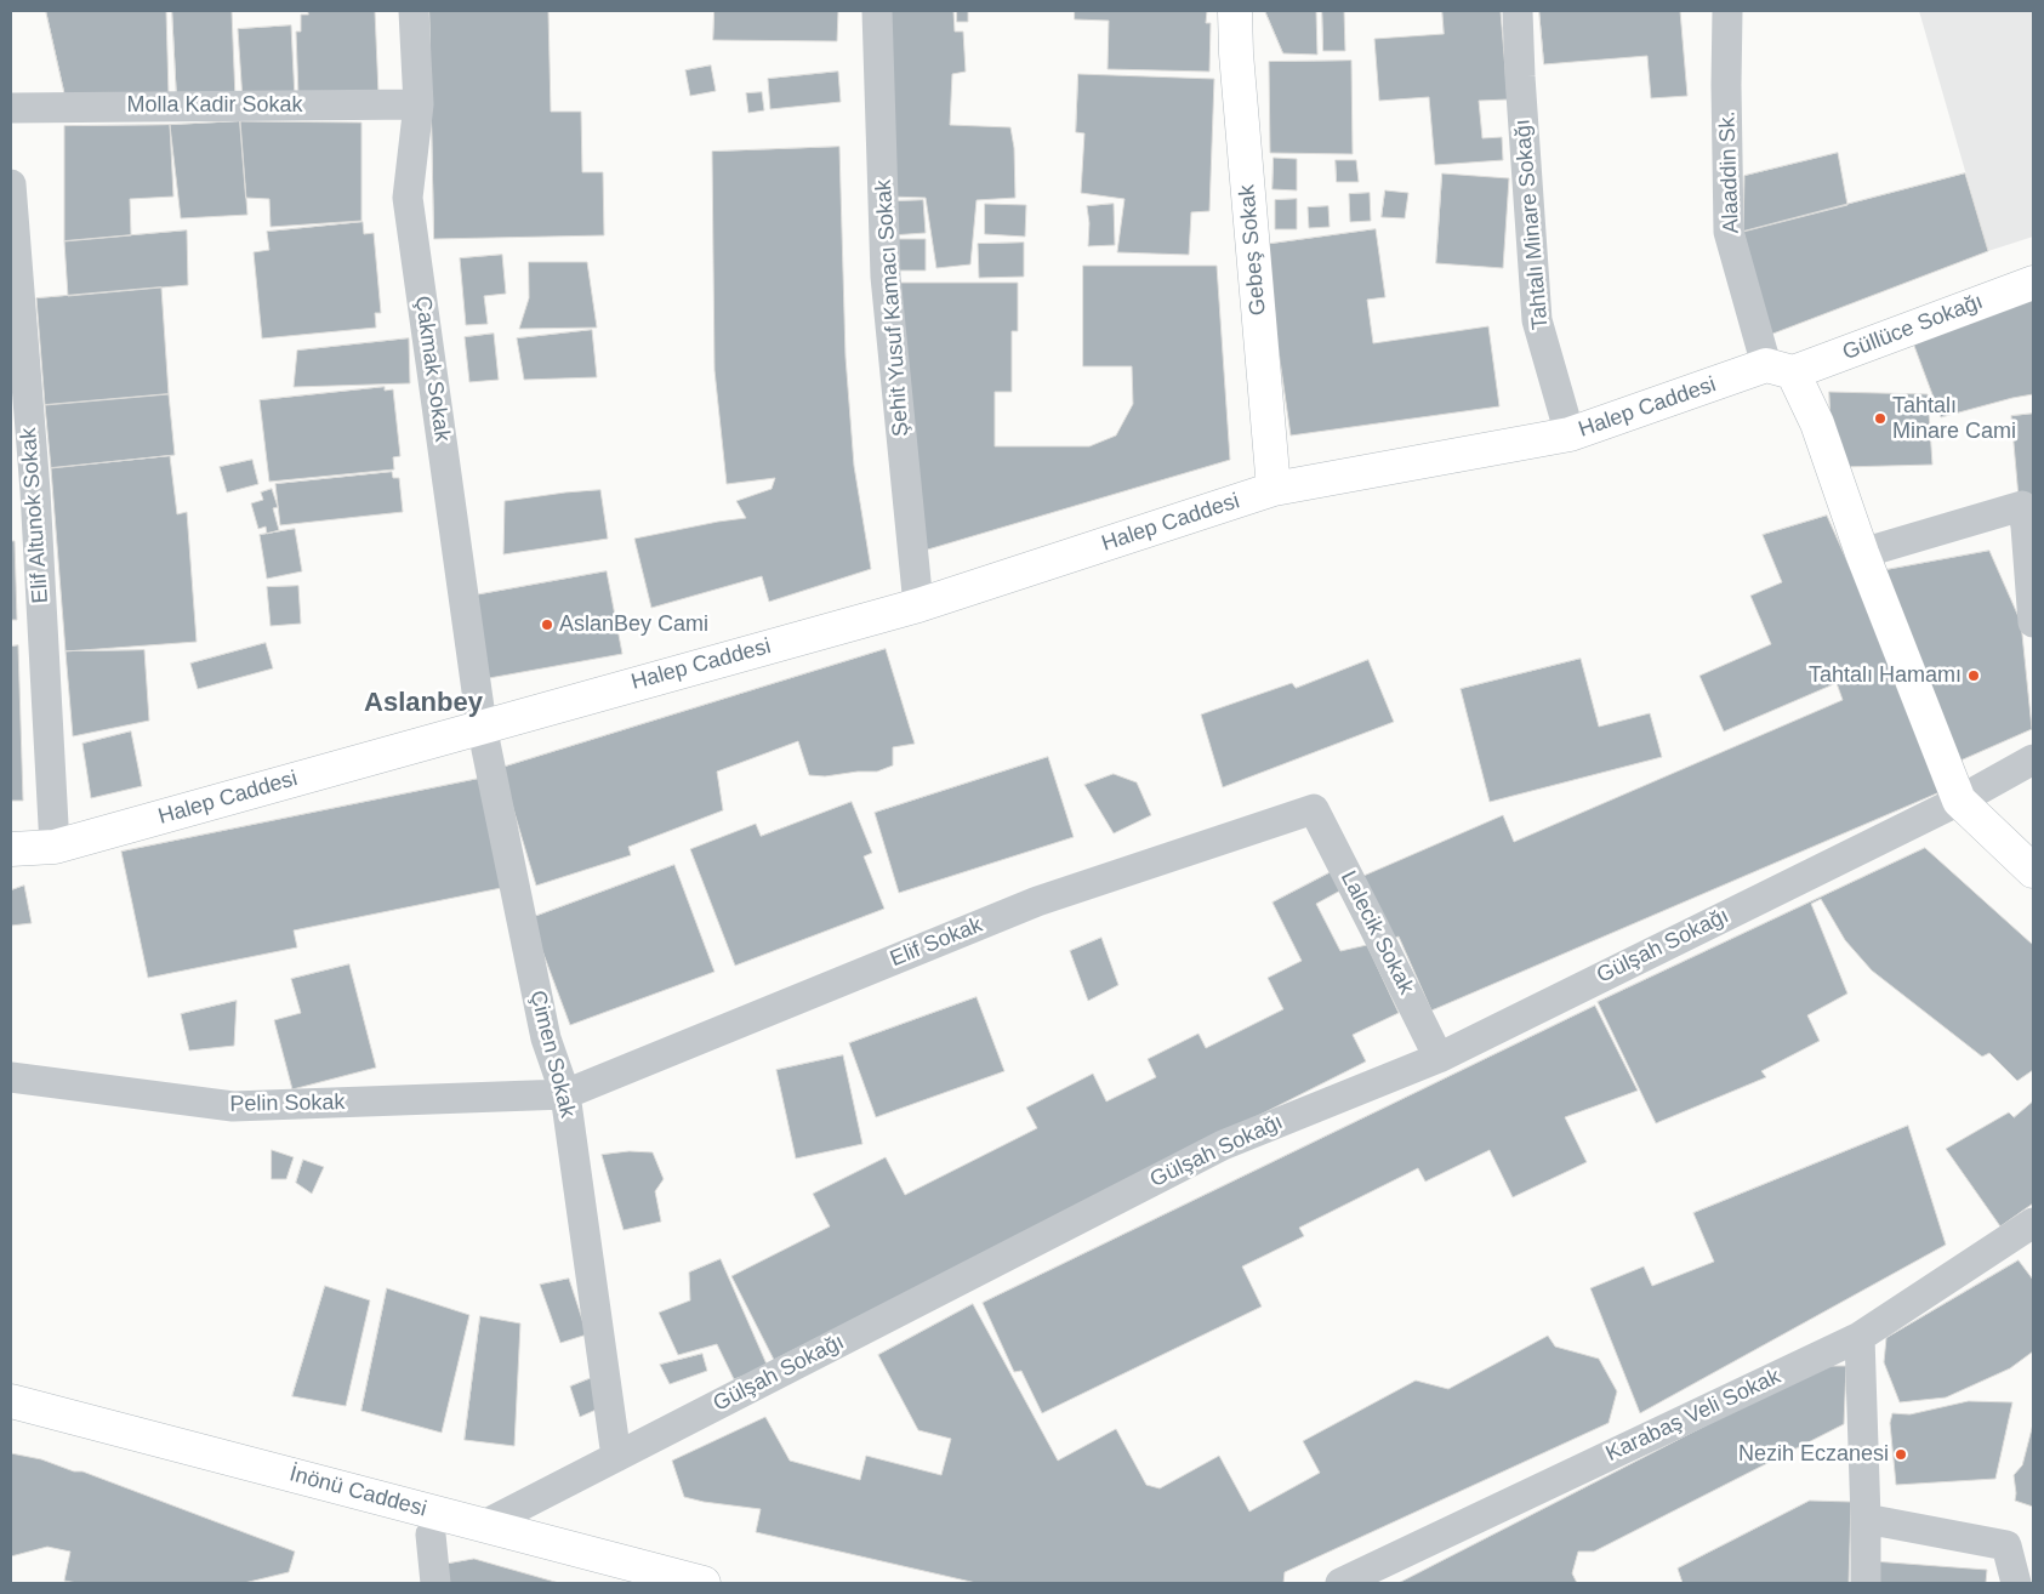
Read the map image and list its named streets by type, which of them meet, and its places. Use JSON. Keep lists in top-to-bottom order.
{
  "streets": {
    "street": [
      "Molla Kadir Sokak",
      "Alaaddin Sk.",
      "Tahtalı Minare Sokağı",
      "Gebeş Sokak",
      "Şehit Yusuf Kamacı Sokak",
      "Güllüce Sokağı",
      "Çakmak Sokak",
      "Halep Caddesi",
      "Elif Altunok Sokak",
      "Lalecik Sokak",
      "Elif Sokak",
      "Gülşah Sokağı",
      "Çimen Sokak",
      "Pelin Sokak",
      "Karabaş Veli Sokak",
      "İnönü Caddesi"
    ]
  },
  "crossings": [
    ["Molla Kadir Sokak", "Çakmak Sokak"],
    ["Alaaddin Sk.", "Güllüce Sokağı"],
    ["Alaaddin Sk.", "Halep Caddesi"],
    ["Tahtalı Minare Sokağı", "Halep Caddesi"],
    ["Gebeş Sokak", "Halep Caddesi"],
    ["Şehit Yusuf Kamacı Sokak", "Halep Caddesi"],
    ["Güllüce Sokağı", "Halep Caddesi"],
    ["Çakmak Sokak", "Halep Caddesi"],
    ["Çakmak Sokak", "Çimen Sokak"],
    ["Halep Caddesi", "Elif Altunok Sokak"],
    ["Halep Caddesi", "Çimen Sokak"],
    ["Lalecik Sokak", "Elif Sokak"],
    ["Lalecik Sokak", "Gülşah Sokağı"],
    ["Elif Sokak", "Çimen Sokak"],
    ["Elif Sokak", "Pelin Sokak"],
    ["Gülşah Sokağı", "Çimen Sokak"],
    ["Gülşah Sokağı", "İnönü Caddesi"],
    ["Çimen Sokak", "Pelin Sokak"]
  ],
  "districts": ["Aslanbey"],
  "places": [
    "Tahtalı Minare Cami",
    "AslanBey Cami",
    "Tahtalı Hamamı",
    "Nezih Eczanesi"
  ]
}
